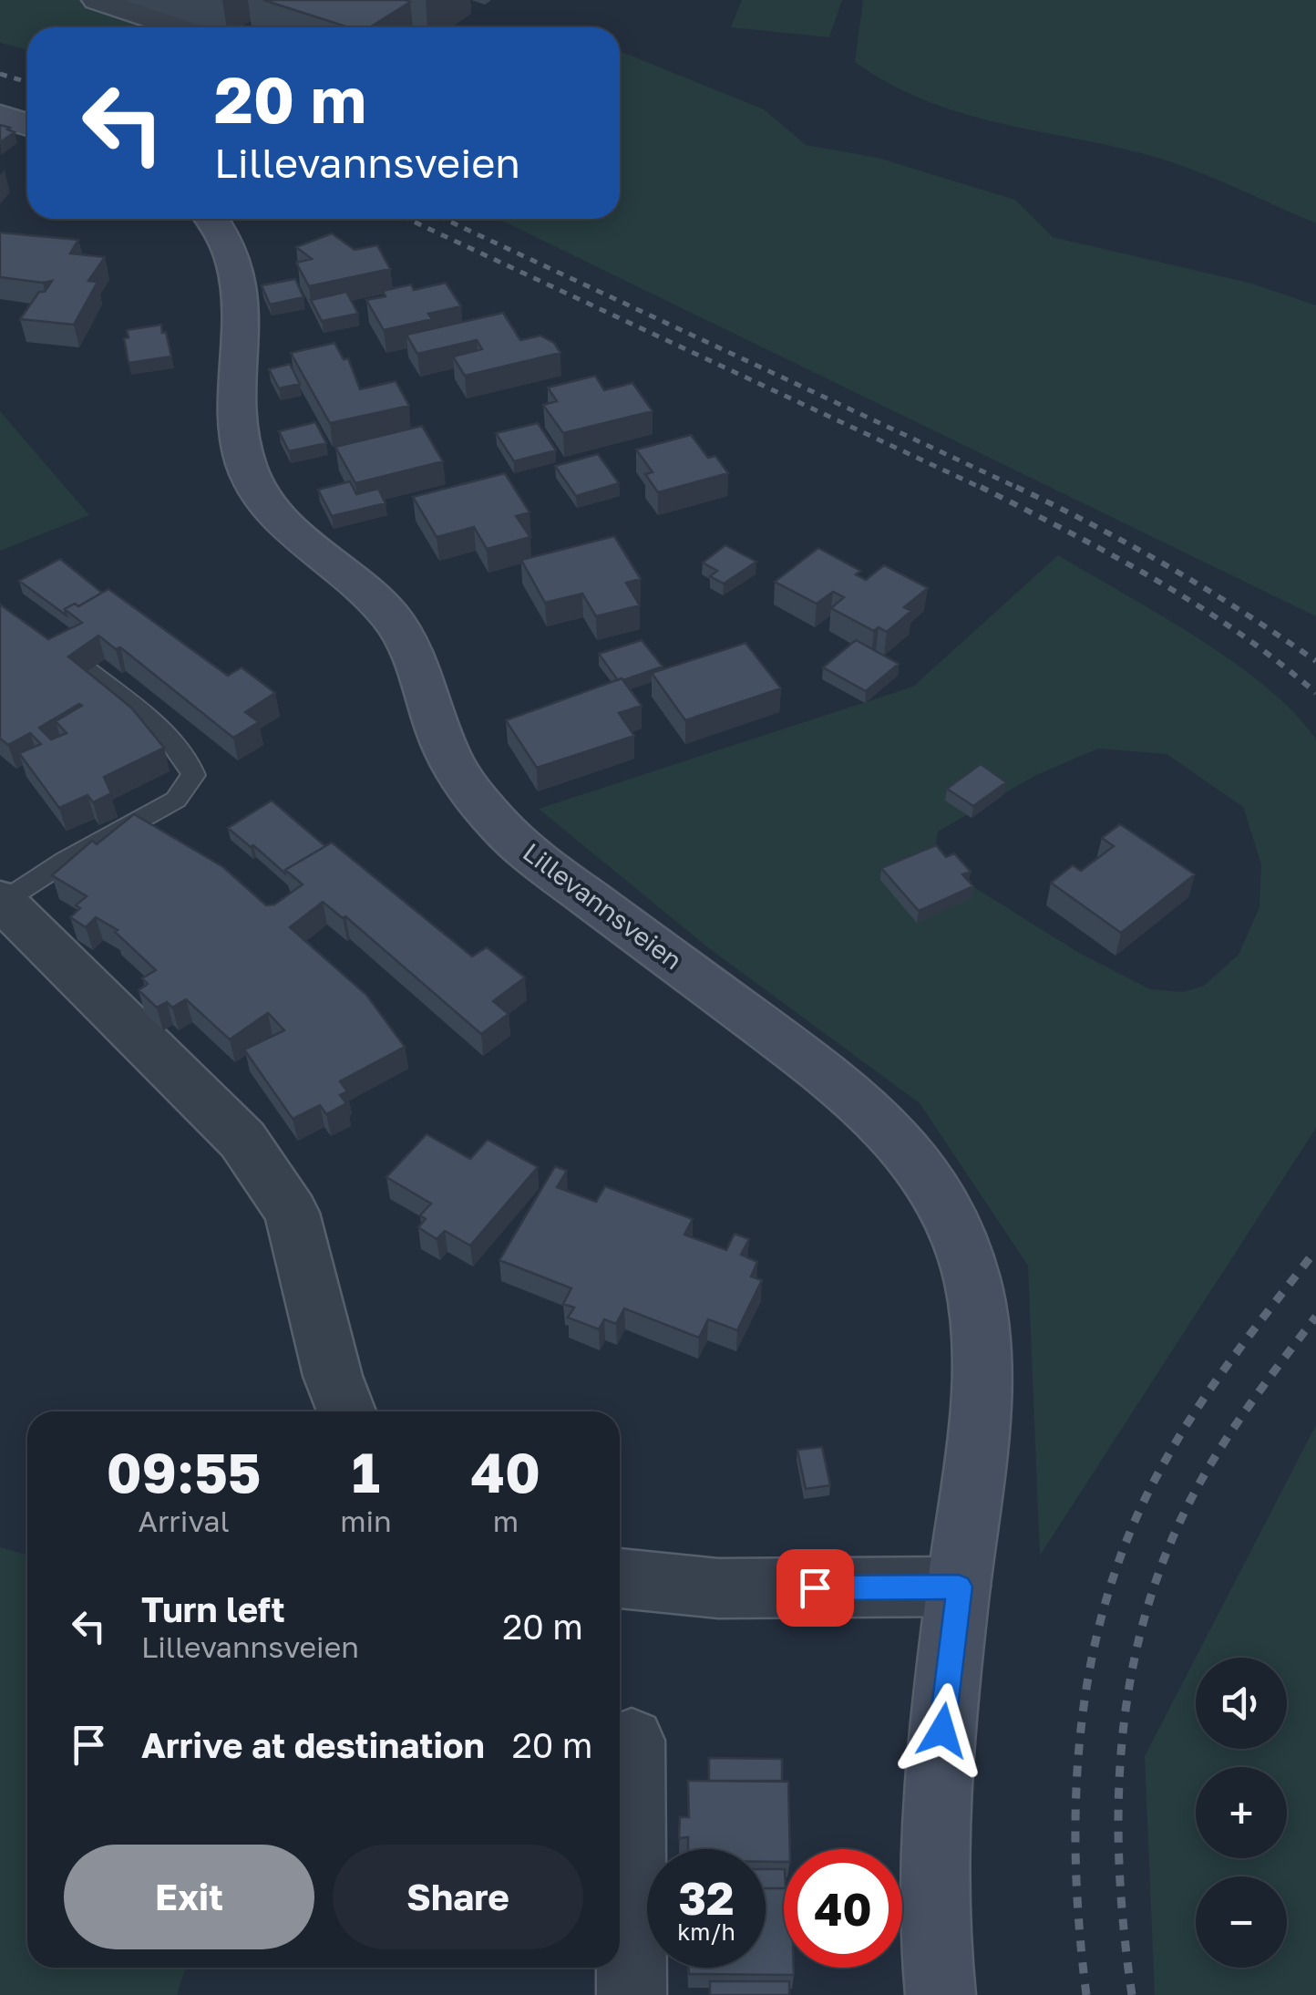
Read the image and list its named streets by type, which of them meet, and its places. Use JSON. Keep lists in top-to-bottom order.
{
  "streets": {
    "street": ["Lillevannsveien"]
  },
  "page": {
    "turn": ["20 m", "Lillevannsveien"],
    "eta": [
      "09:55",
      "Arrival",
      "1",
      "min",
      "40",
      "m"
    ],
    "list": [
      {
        "name": "Turn left",
        "note": "Lillevannsveien",
        "value": "20 m"
      },
      {
        "name": "Arrive at destination",
        "value": "20 m"
      }
    ],
    "map_buttons": ["+", "−"],
    "buttons": ["Exit", "Share"],
    "speed": "32 km/h",
    "limit": "40"
  }
}
